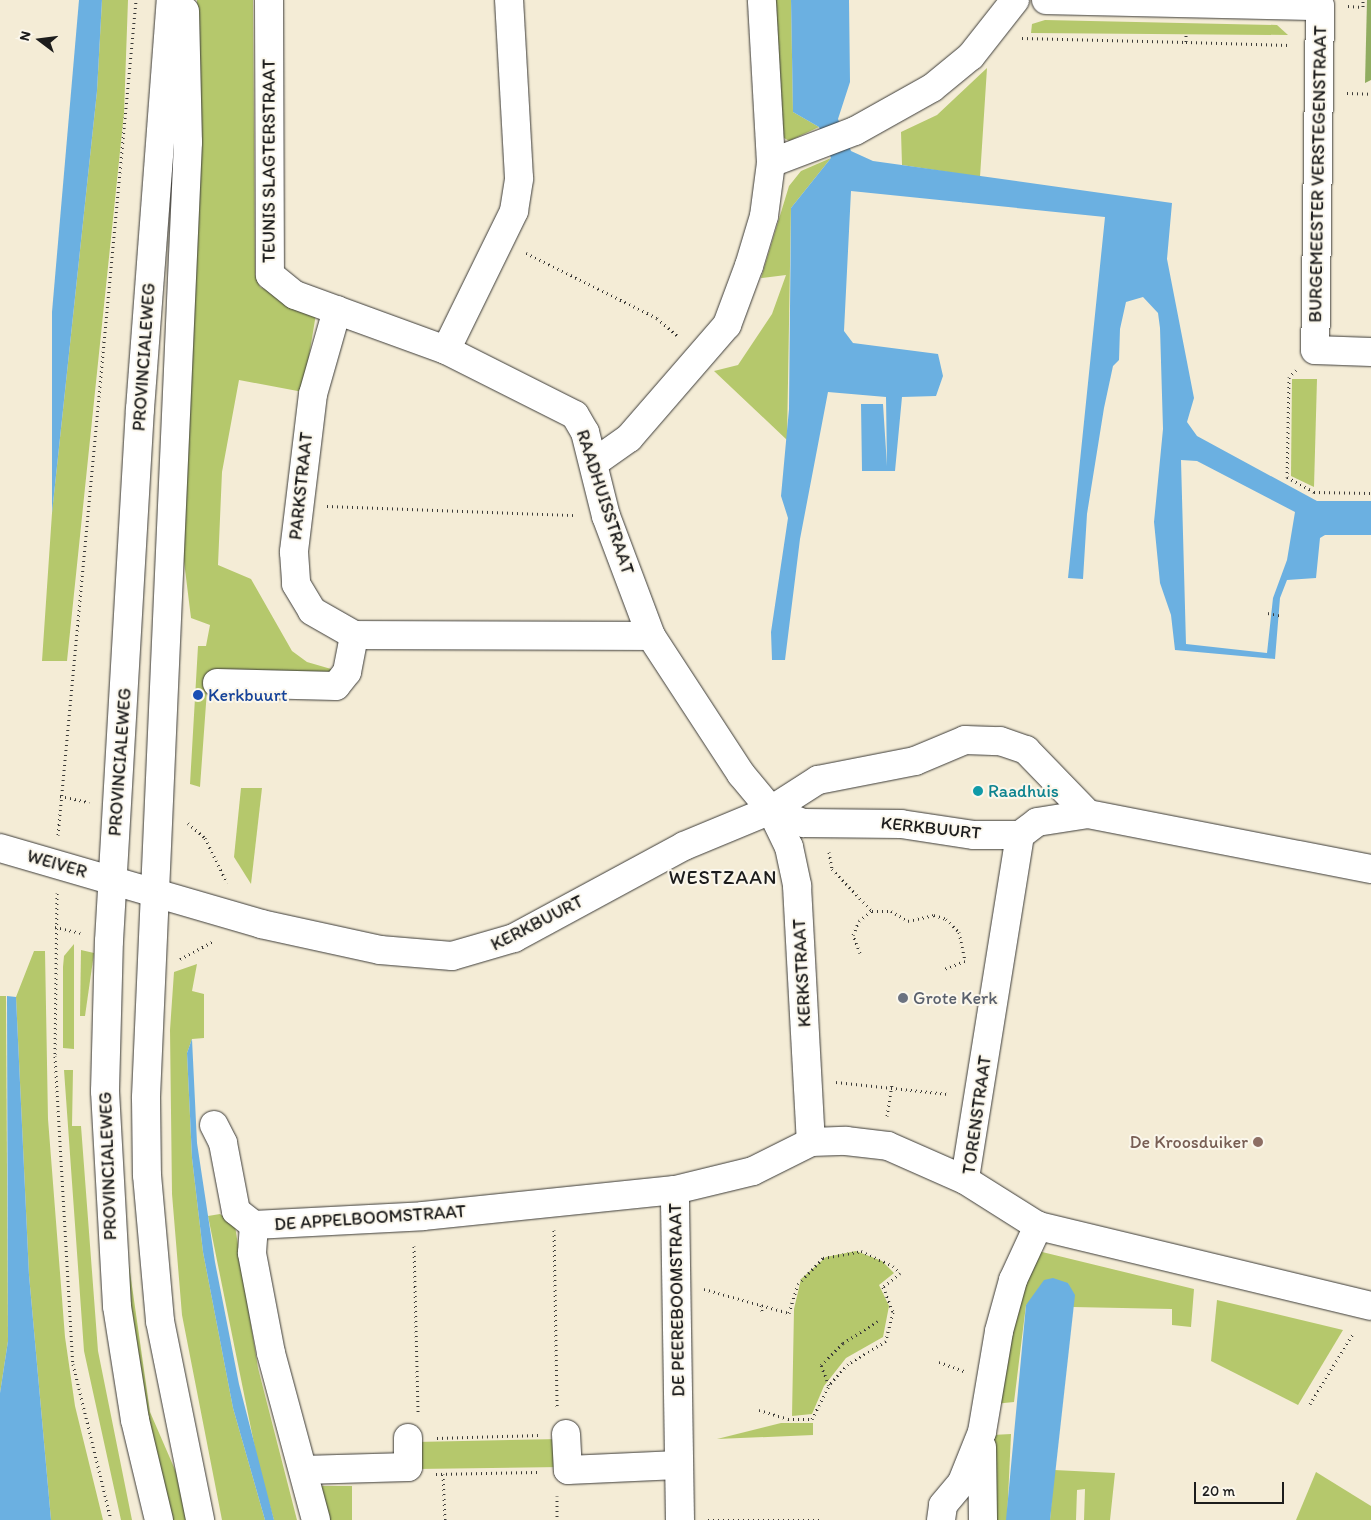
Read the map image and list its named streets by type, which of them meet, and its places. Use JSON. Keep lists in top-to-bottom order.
{
  "streets": {
    "street": [
      "TEUNIS SLAGTERSTRAAT",
      "BURGEMEESTER VERSTEGENSTRAAT",
      "PROVINCIALEWEG",
      "PARKSTRAAT",
      "RAADHUISSTRAAT",
      "KERKBUURT",
      "WEIVER",
      "KERKSTRAAT",
      "TORENSTRAAT",
      "DE APPELBOOMSTRAAT",
      "DE PEEREBOOMSTRAAT"
    ]
  },
  "crossings": [
    ["TEUNIS SLAGTERSTRAAT", "PARKSTRAAT"],
    ["TEUNIS SLAGTERSTRAAT", "RAADHUISSTRAAT"],
    ["PROVINCIALEWEG", "KERKBUURT"],
    ["PROVINCIALEWEG", "WEIVER"],
    ["PARKSTRAAT", "RAADHUISSTRAAT"],
    ["RAADHUISSTRAAT", "KERKBUURT"],
    ["RAADHUISSTRAAT", "KERKSTRAAT"],
    ["KERKBUURT", "WEIVER"],
    ["KERKBUURT", "KERKSTRAAT"],
    ["KERKBUURT", "TORENSTRAAT"],
    ["KERKSTRAAT", "DE PEEREBOOMSTRAAT"],
    ["DE APPELBOOMSTRAAT", "DE PEEREBOOMSTRAAT"]
  ],
  "districts": ["WESTZAAN"],
  "places": [
    "Kerkbuurt",
    "Raadhuis",
    "Grote Kerk",
    "De Kroosduiker"
  ],
  "scale_bar": "20 m",
  "north": "left"
}
